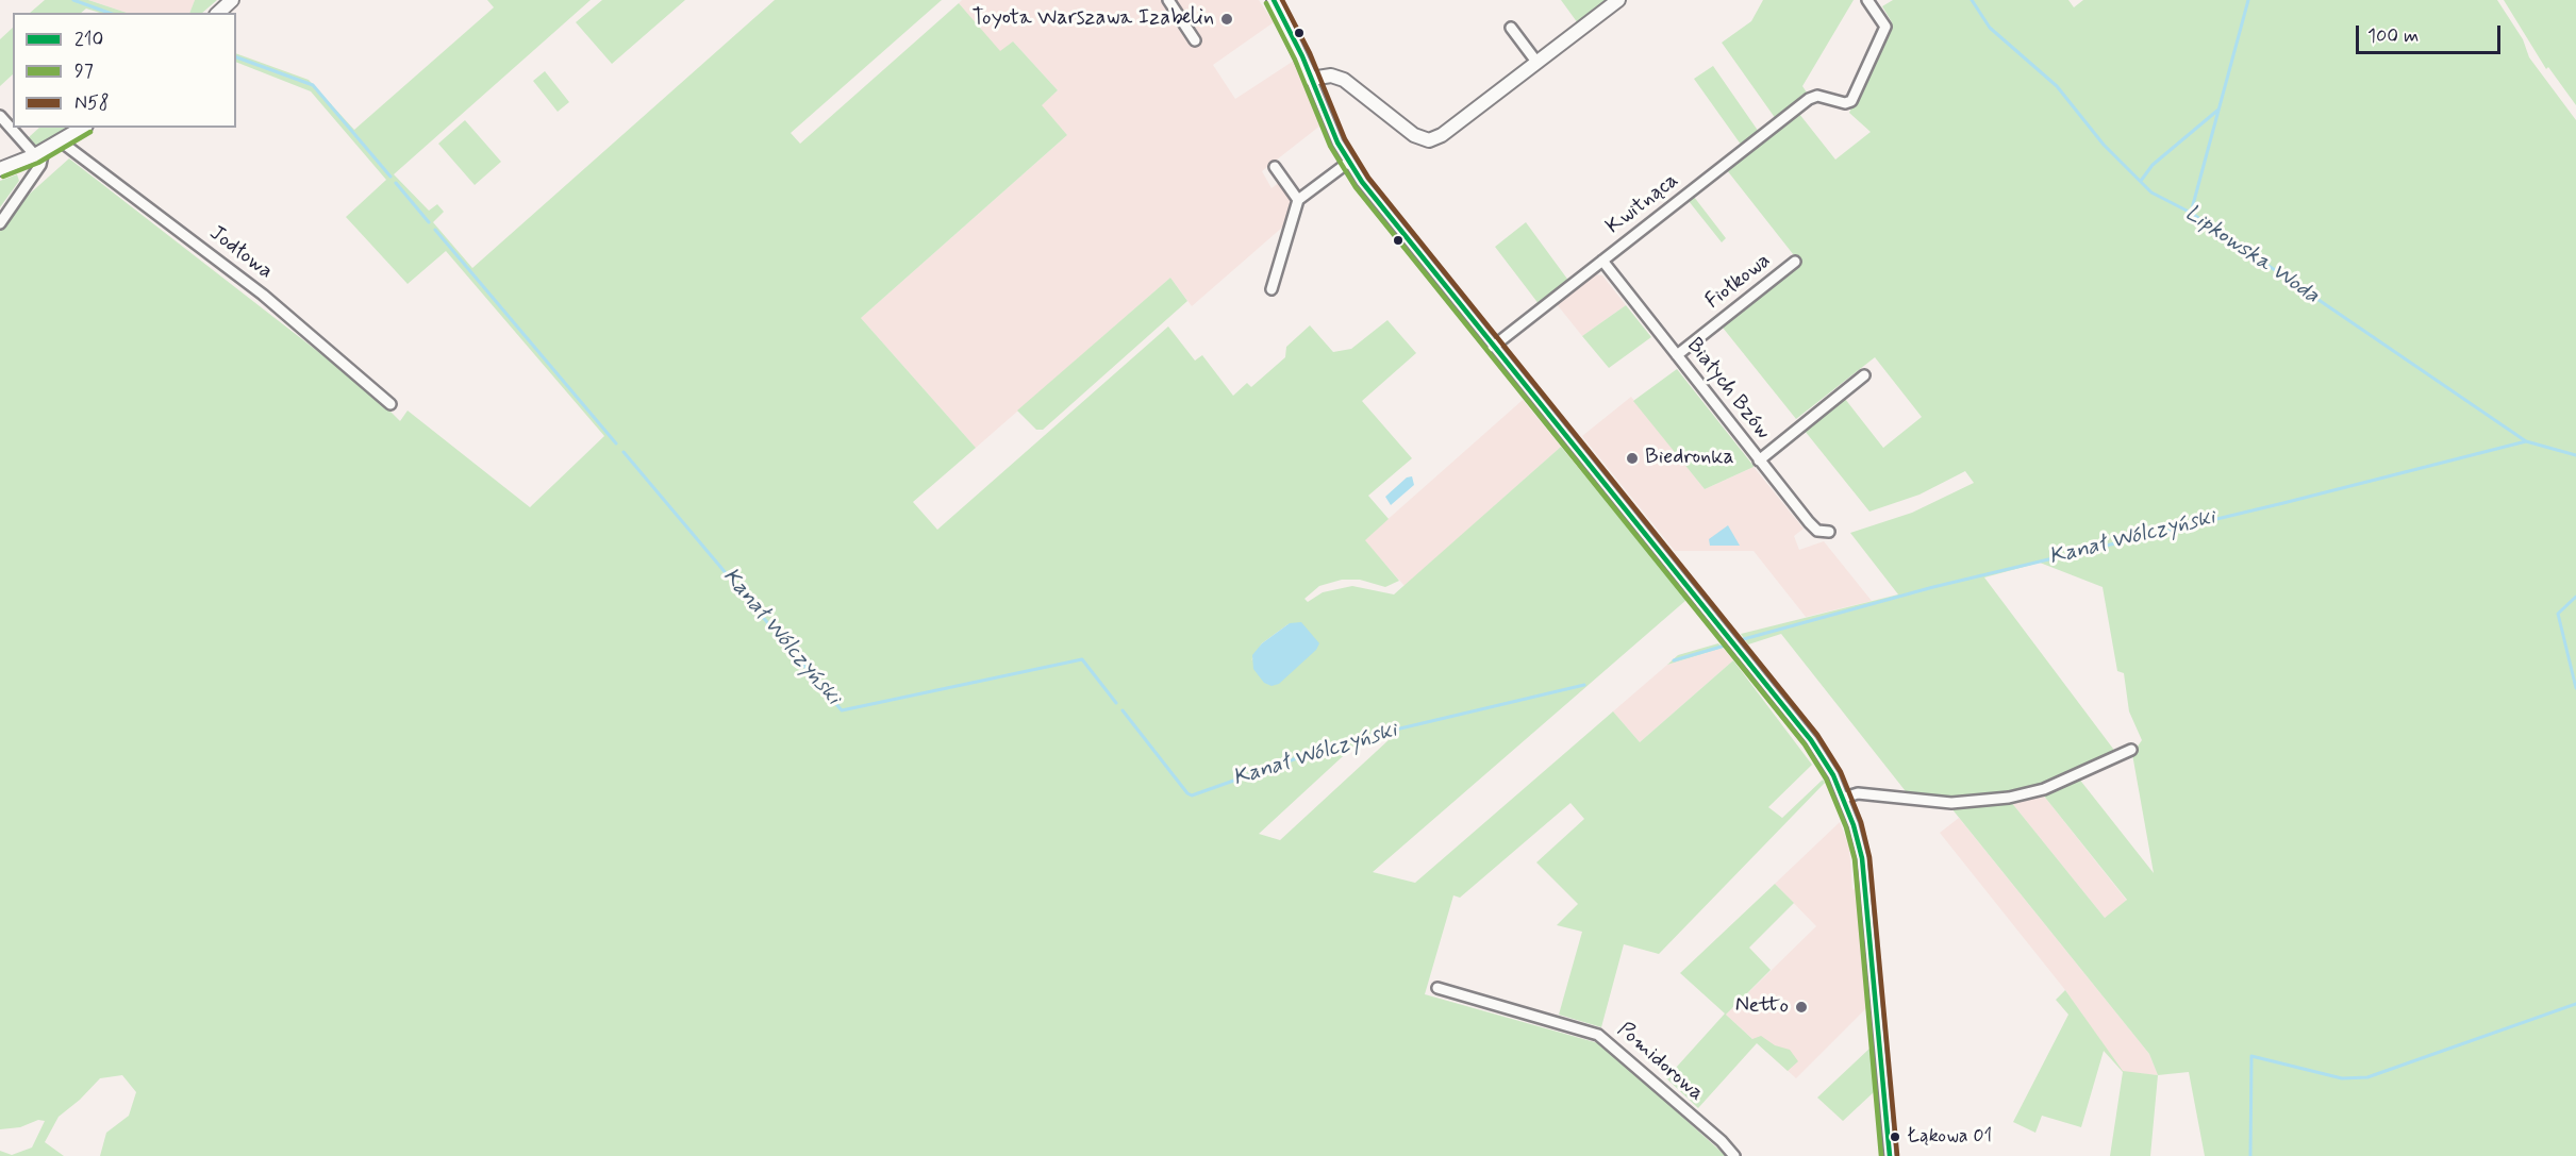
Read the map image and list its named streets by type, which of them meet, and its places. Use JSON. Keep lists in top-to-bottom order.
{
  "streets": {
    "street": [
      "Kwitnąca",
      "Jodłowa",
      "Fiołkowa",
      "Białych Bzów",
      "Pomidorowa"
    ]
  },
  "crossings": [
    ["Kwitnąca", "Białych Bzów"],
    ["Fiołkowa", "Białych Bzów"]
  ],
  "water": ["Lipkowska Woda", "Kanał Wólczyński"],
  "places": [
    "Toyota Warszawa Izabelin",
    "Biedronka",
    "Netto",
    "Łąkowa 01"
  ],
  "lines": ["transit line 210", "transit line N58", "transit line 97"],
  "legend": ["210", "97", "N58"],
  "scale_bar": "100 m"
}
